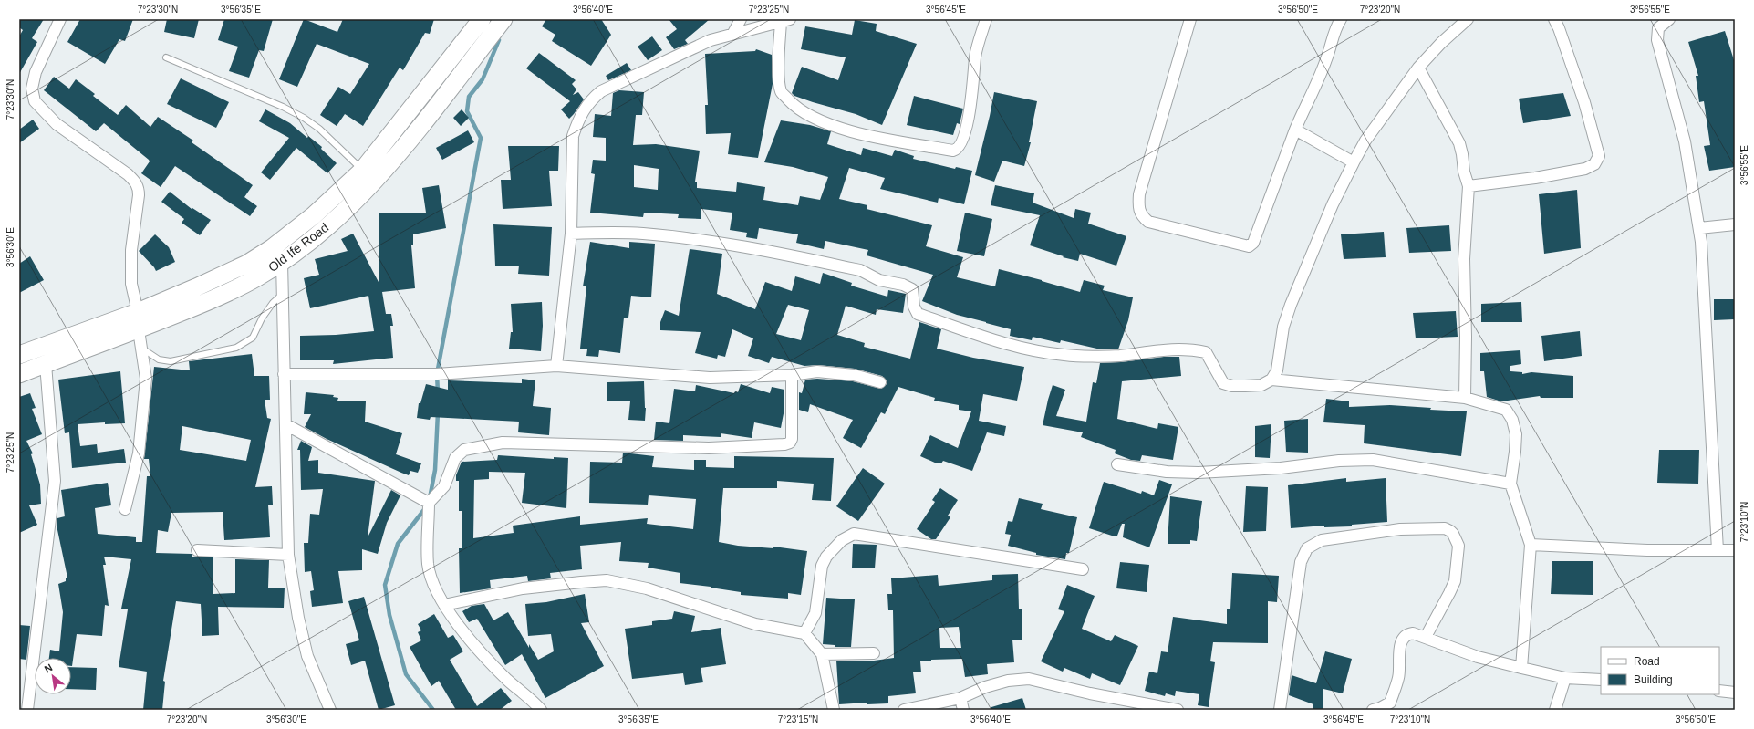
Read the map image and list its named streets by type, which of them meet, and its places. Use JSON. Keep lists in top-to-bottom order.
{
  "streets": {
    "main road": ["Old Ife Road"]
  },
  "legend": ["Road", "Building"],
  "north": "top left",
  "coordinates": [
    "7°23'30\"N",
    "3°56'35\"E",
    "3°56'40\"E",
    "7°23'25\"N",
    "3°56'45\"E",
    "3°56'50\"E",
    "7°23'20\"N",
    "3°56'55\"E",
    "3°56'30\"E",
    "7°23'10\"N",
    "7°23'15\"N"
  ]
}
